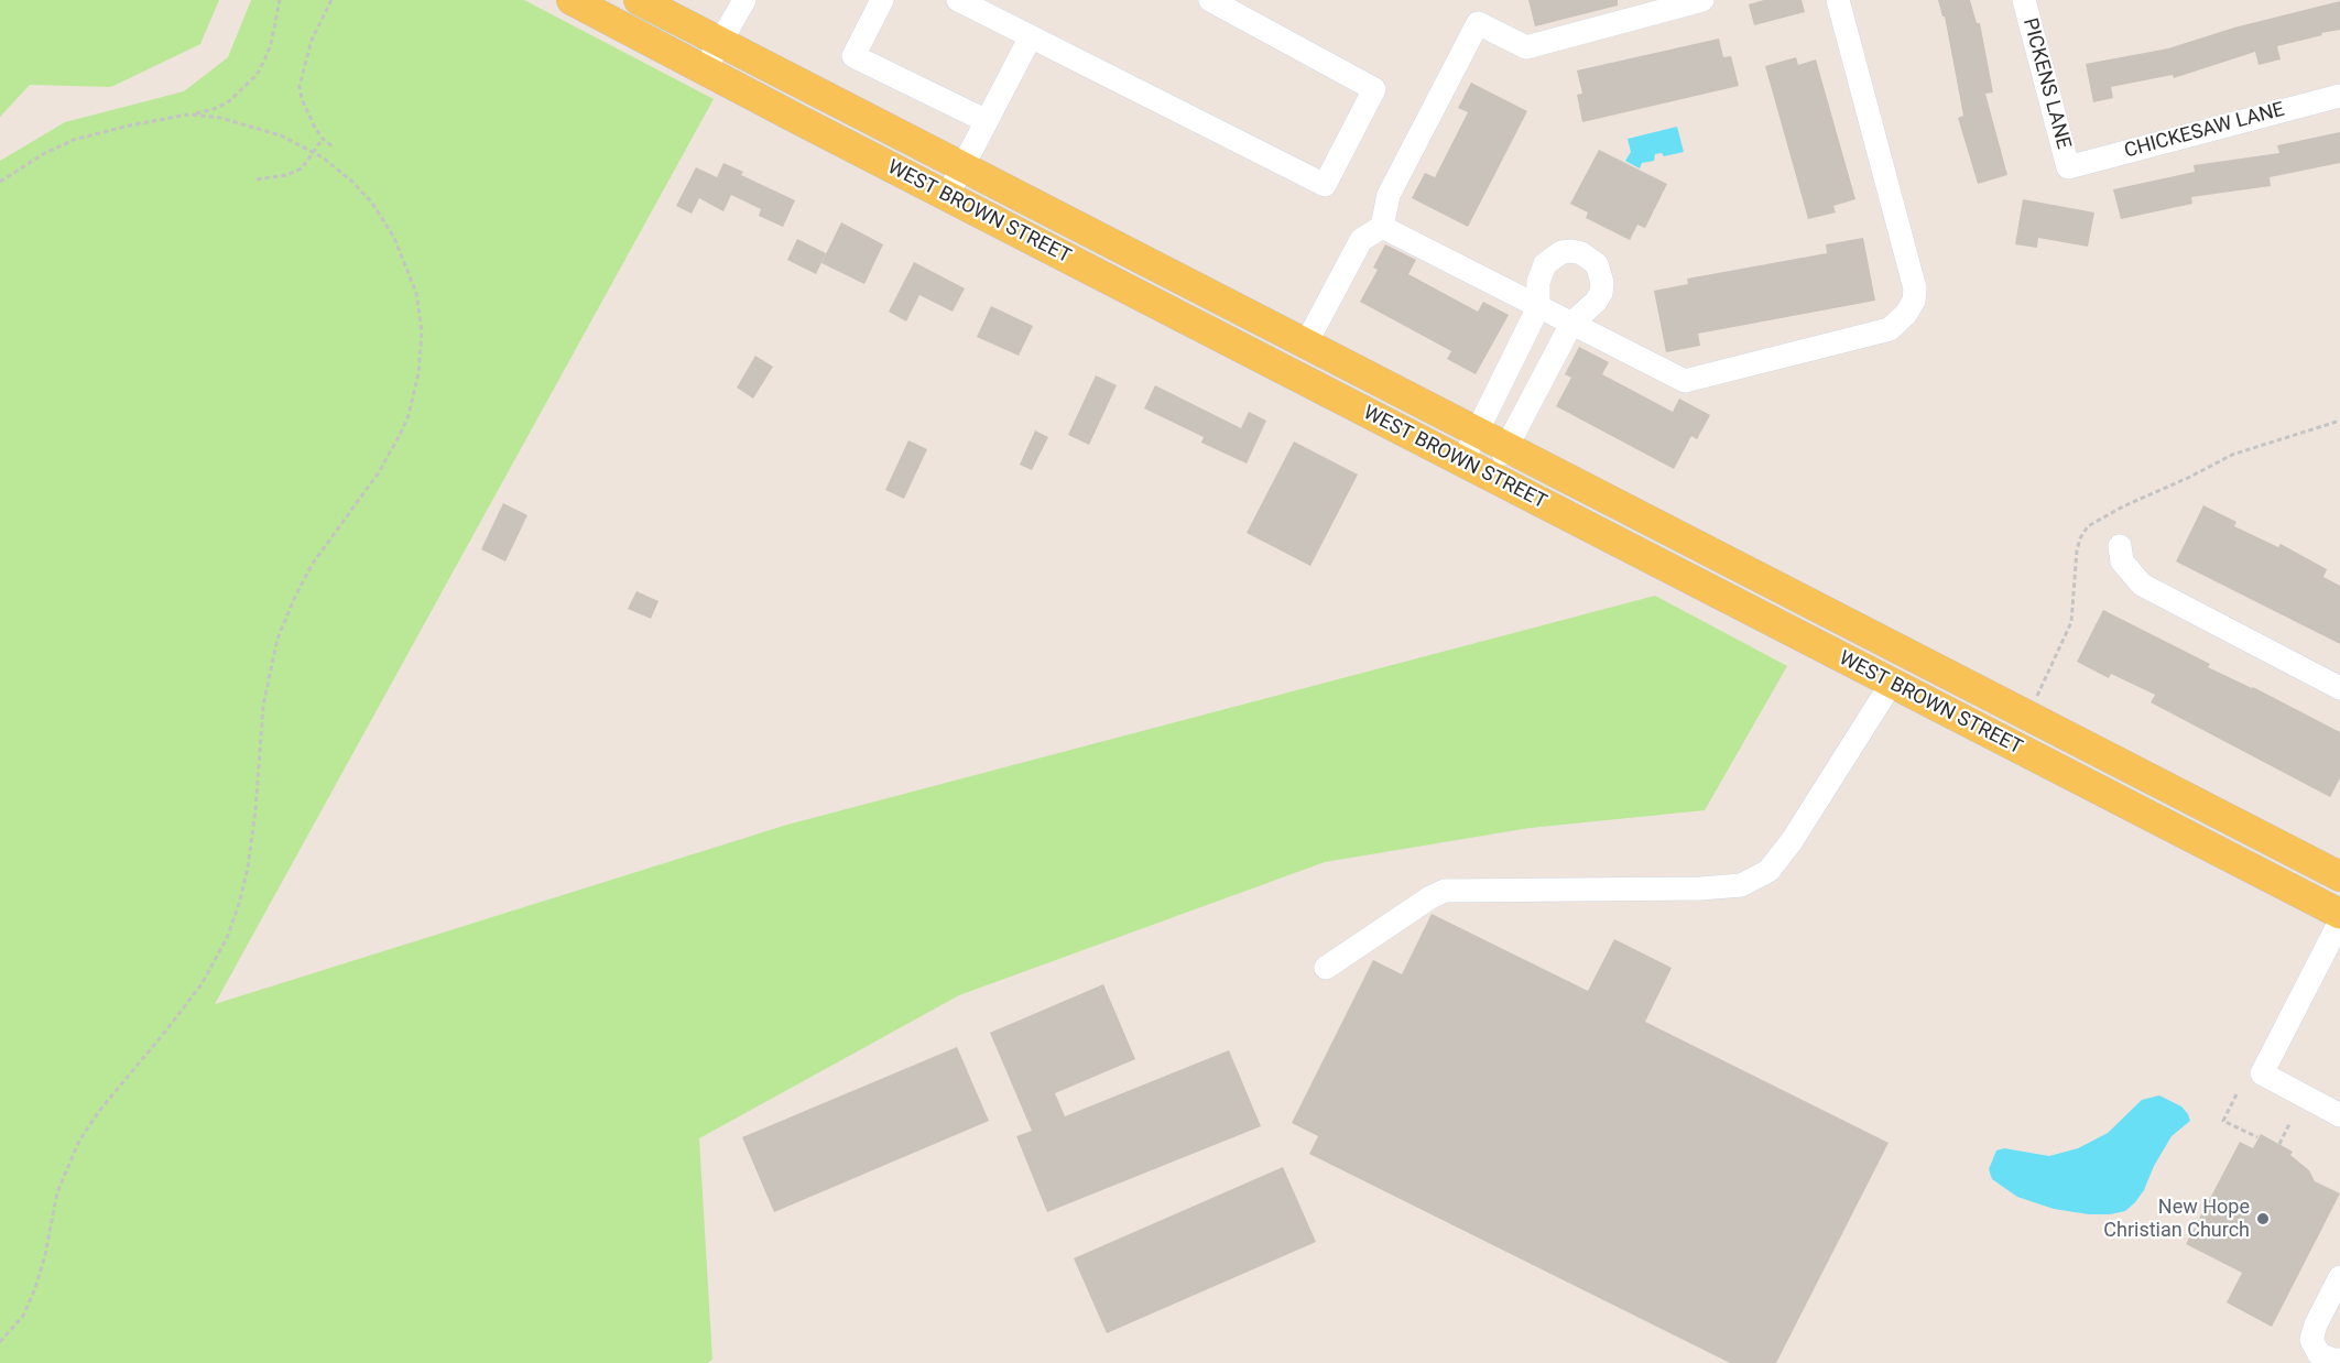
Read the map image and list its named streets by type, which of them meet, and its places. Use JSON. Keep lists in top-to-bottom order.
{
  "streets": {
    "main road": ["WEST BROWN STREET"],
    "street": ["PICKENS LANE", "CHICKESAW LANE"]
  },
  "crossings": [
    ["PICKENS LANE", "CHICKESAW LANE"]
  ],
  "places": ["New Hope Christian Church"]
}
